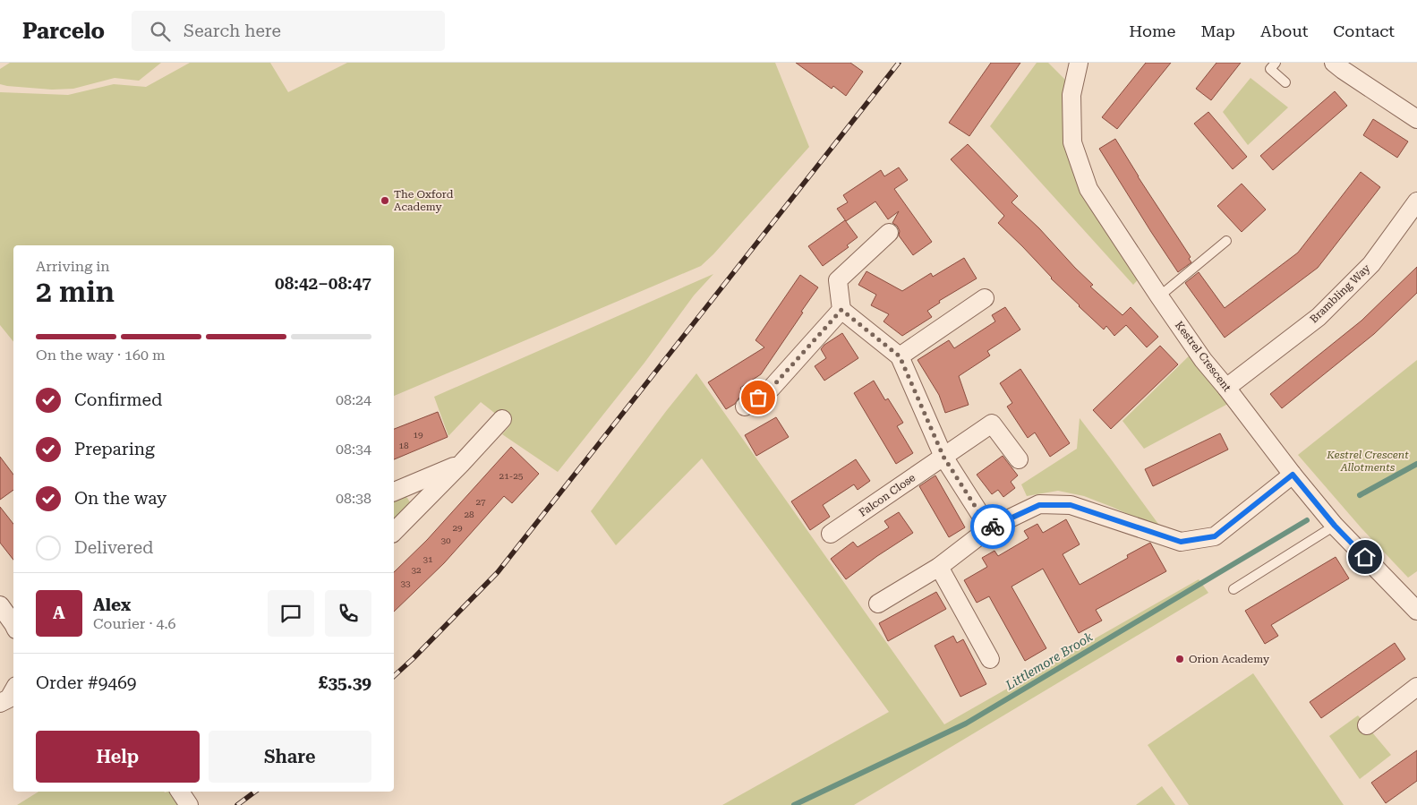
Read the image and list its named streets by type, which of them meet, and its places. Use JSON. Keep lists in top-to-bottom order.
{
  "streets": {
    "street": ["Brambling Way", "Kestrel Crescent", "Falcon Close"]
  },
  "crossings": [
    ["Brambling Way", "Kestrel Crescent"]
  ],
  "water": ["Littlemore Brook"],
  "parks": ["Kestrel Crescent Allotments"],
  "places": ["The Oxford Academy", "Orion Academy"],
  "house_numbers": [
    "19",
    "18",
    "21-25",
    "27",
    "28",
    "29",
    "30",
    "31",
    "32",
    "33"
  ],
  "page": {
    "header": "Parcelo",
    "search": "Search here",
    "nav": [
      "Home",
      "Map",
      "About",
      "Contact"
    ],
    "heading": ["2 min", "Arriving in", "08:42–08:47"],
    "panel": [
      "Alex",
      "Courier · 4.6",
      "Order #9469",
      "£35.39"
    ],
    "bar": "On the way · 160 m",
    "list": [
      ["Confirmed", "08:24"],
      ["Preparing", "08:34"],
      ["On the way", "08:38"],
      "Delivered"
    ],
    "round": "A",
    "buttons": ["Help", "Share"]
  }
}
